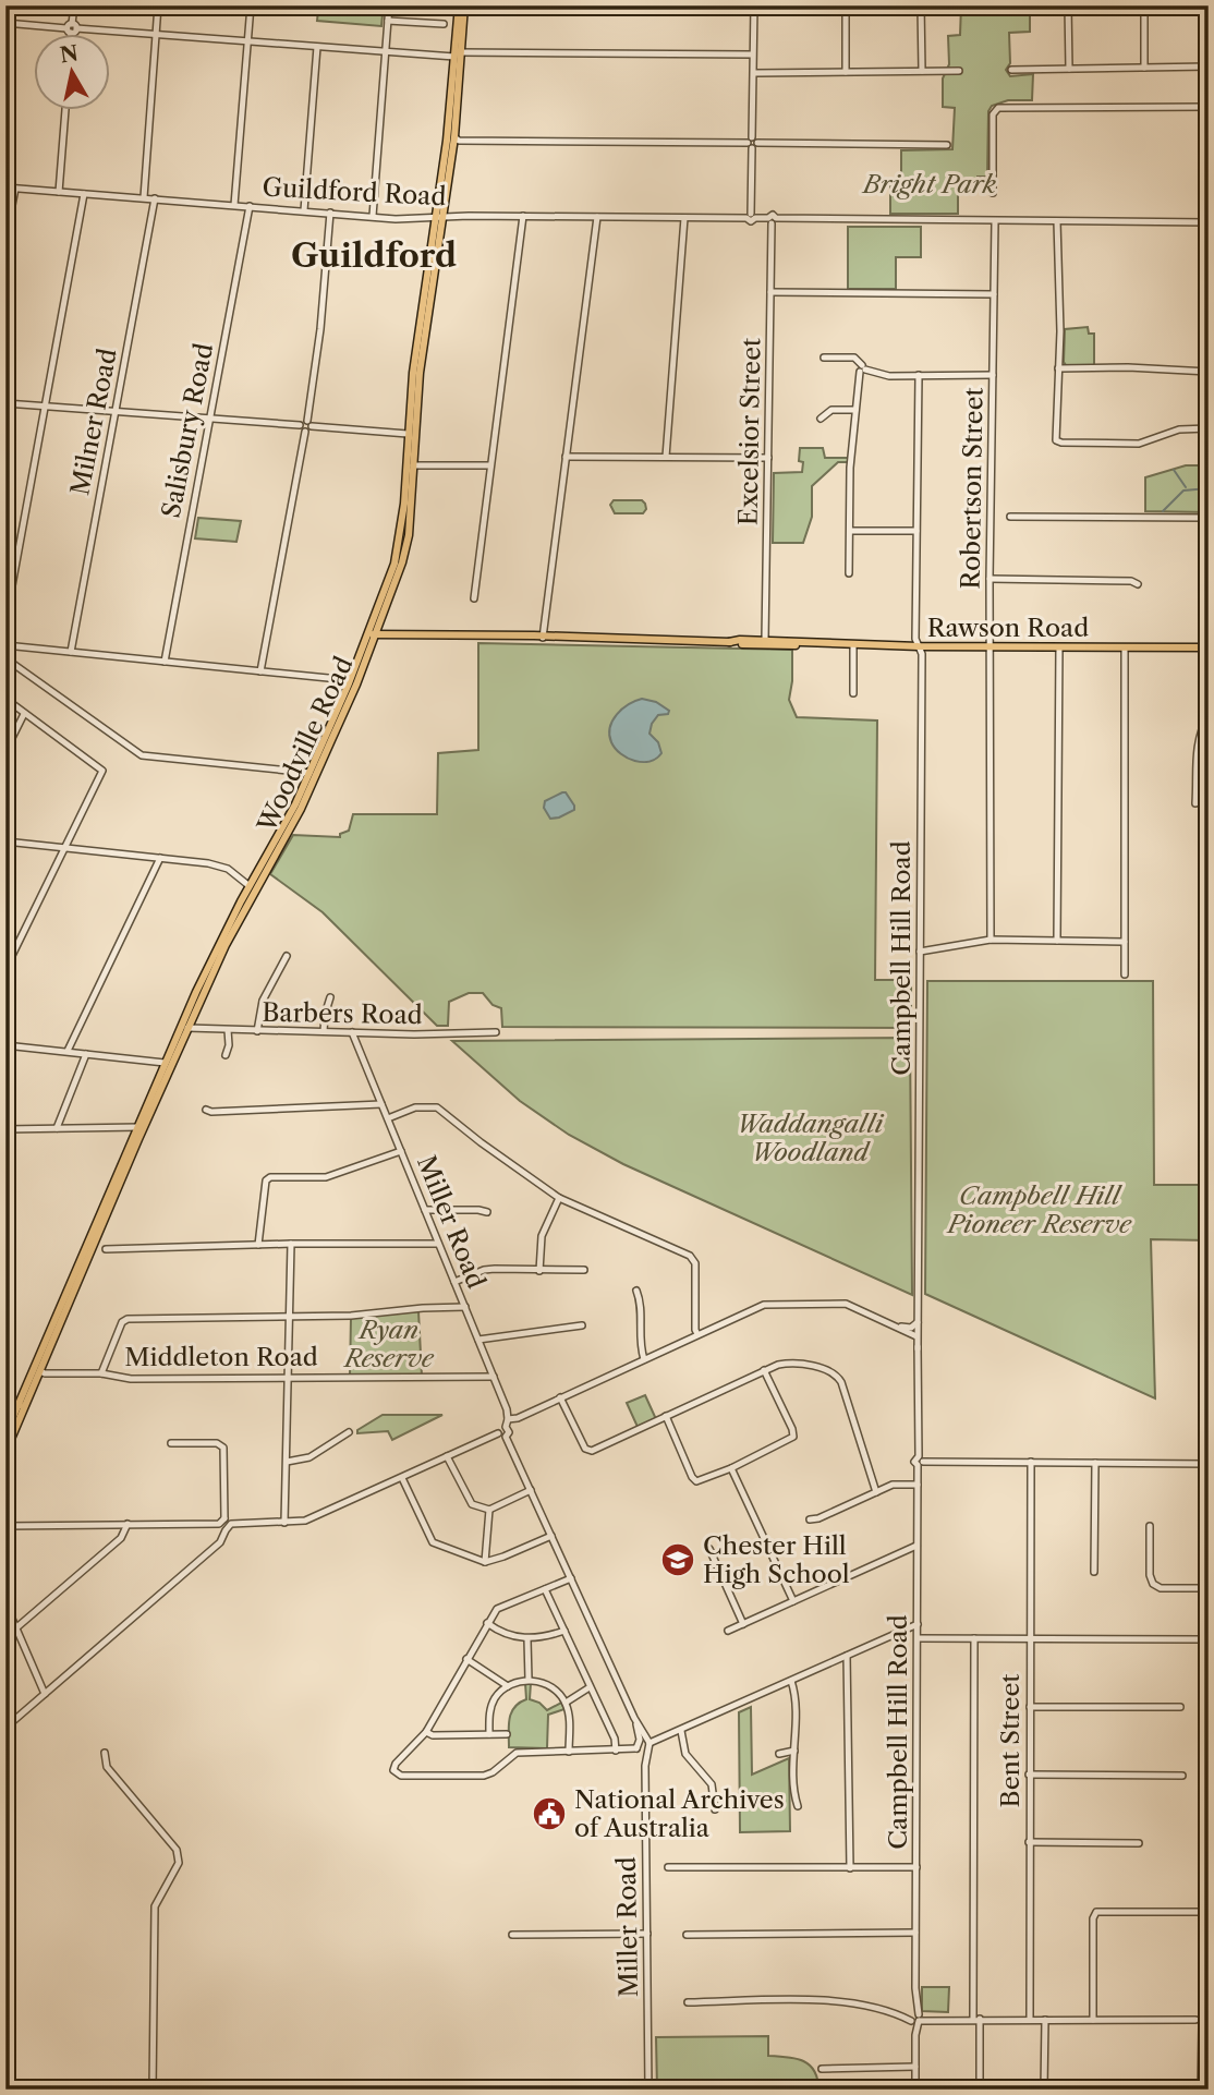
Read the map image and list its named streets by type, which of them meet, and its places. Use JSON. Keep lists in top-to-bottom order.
{
  "streets": {
    "main road": ["Rawson Road", "Woodville Road"],
    "street": [
      "Guildford Road",
      "Milner Road",
      "Salisbury Road",
      "Excelsior Street",
      "Robertson Street",
      "Campbell Hill Road",
      "Barbers Road",
      "Miller Road",
      "Middleton Road",
      "Bent Street"
    ]
  },
  "crossings": [
    ["Guildford Road", "Milner Road"],
    ["Guildford Road", "Salisbury Road"],
    ["Guildford Road", "Excelsior Street"],
    ["Guildford Road", "Robertson Street"],
    ["Guildford Road", "Woodville Road"],
    ["Excelsior Street", "Rawson Road"],
    ["Robertson Street", "Rawson Road"],
    ["Rawson Road", "Woodville Road"],
    ["Rawson Road", "Campbell Hill Road"],
    ["Woodville Road", "Barbers Road"],
    ["Woodville Road", "Middleton Road"],
    ["Barbers Road", "Miller Road"],
    ["Miller Road", "Middleton Road"]
  ],
  "districts": ["Guildford"],
  "parks": [
    "Bright Park",
    "Waddangalli Woodland",
    "Campbell Hill Pioneer Reserve",
    "Ryan Reserve"
  ],
  "places": {
    "school or university": ["Chester Hill High School"],
    "public building": ["National Archives of Australia"]
  },
  "north": "top"
}
